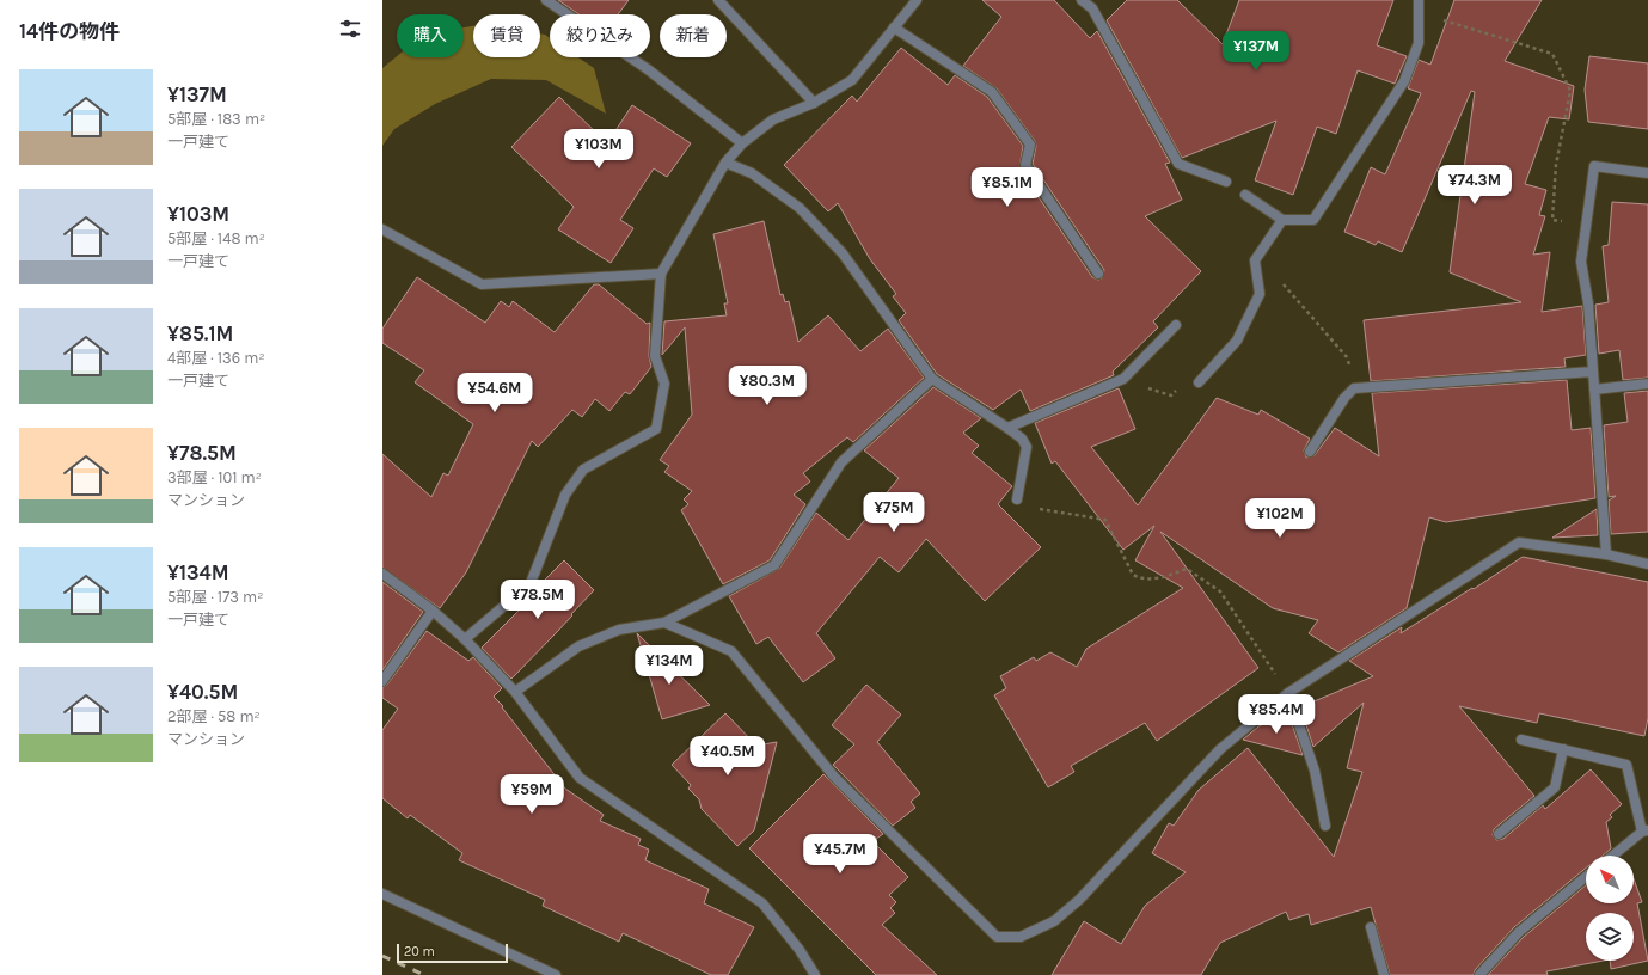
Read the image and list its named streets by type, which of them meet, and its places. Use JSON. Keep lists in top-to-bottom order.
{
  "scale_bar": "20 m",
  "north": "top left",
  "page": {
    "heading": "14件の物件",
    "chip": [
      "購入",
      "賃貸",
      "絞り込み",
      "新着"
    ],
    "price": [
      "¥137M",
      "¥103M",
      "¥74.3M",
      "¥85.1M",
      "¥80.3M",
      "¥54.6M",
      "¥75M",
      "¥102M",
      "¥78.5M",
      "¥134M",
      "¥85.4M",
      "¥40.5M",
      "¥59M",
      "¥45.7M"
    ],
    "list": [
      {
        "name": "¥137M",
        "note": "5部屋 · 183 m² · 一戸建て"
      },
      {
        "name": "¥103M",
        "note": "5部屋 · 148 m² · 一戸建て"
      },
      {
        "name": "¥85.1M",
        "note": "4部屋 · 136 m² · 一戸建て"
      },
      {
        "name": "¥78.5M",
        "note": "3部屋 · 101 m² · マンション"
      },
      {
        "name": "¥134M",
        "note": "5部屋 · 173 m² · 一戸建て"
      },
      {
        "name": "¥40.5M",
        "note": "2部屋 · 58 m² · マンション"
      }
    ],
    "scale": "20 m"
  }
}
